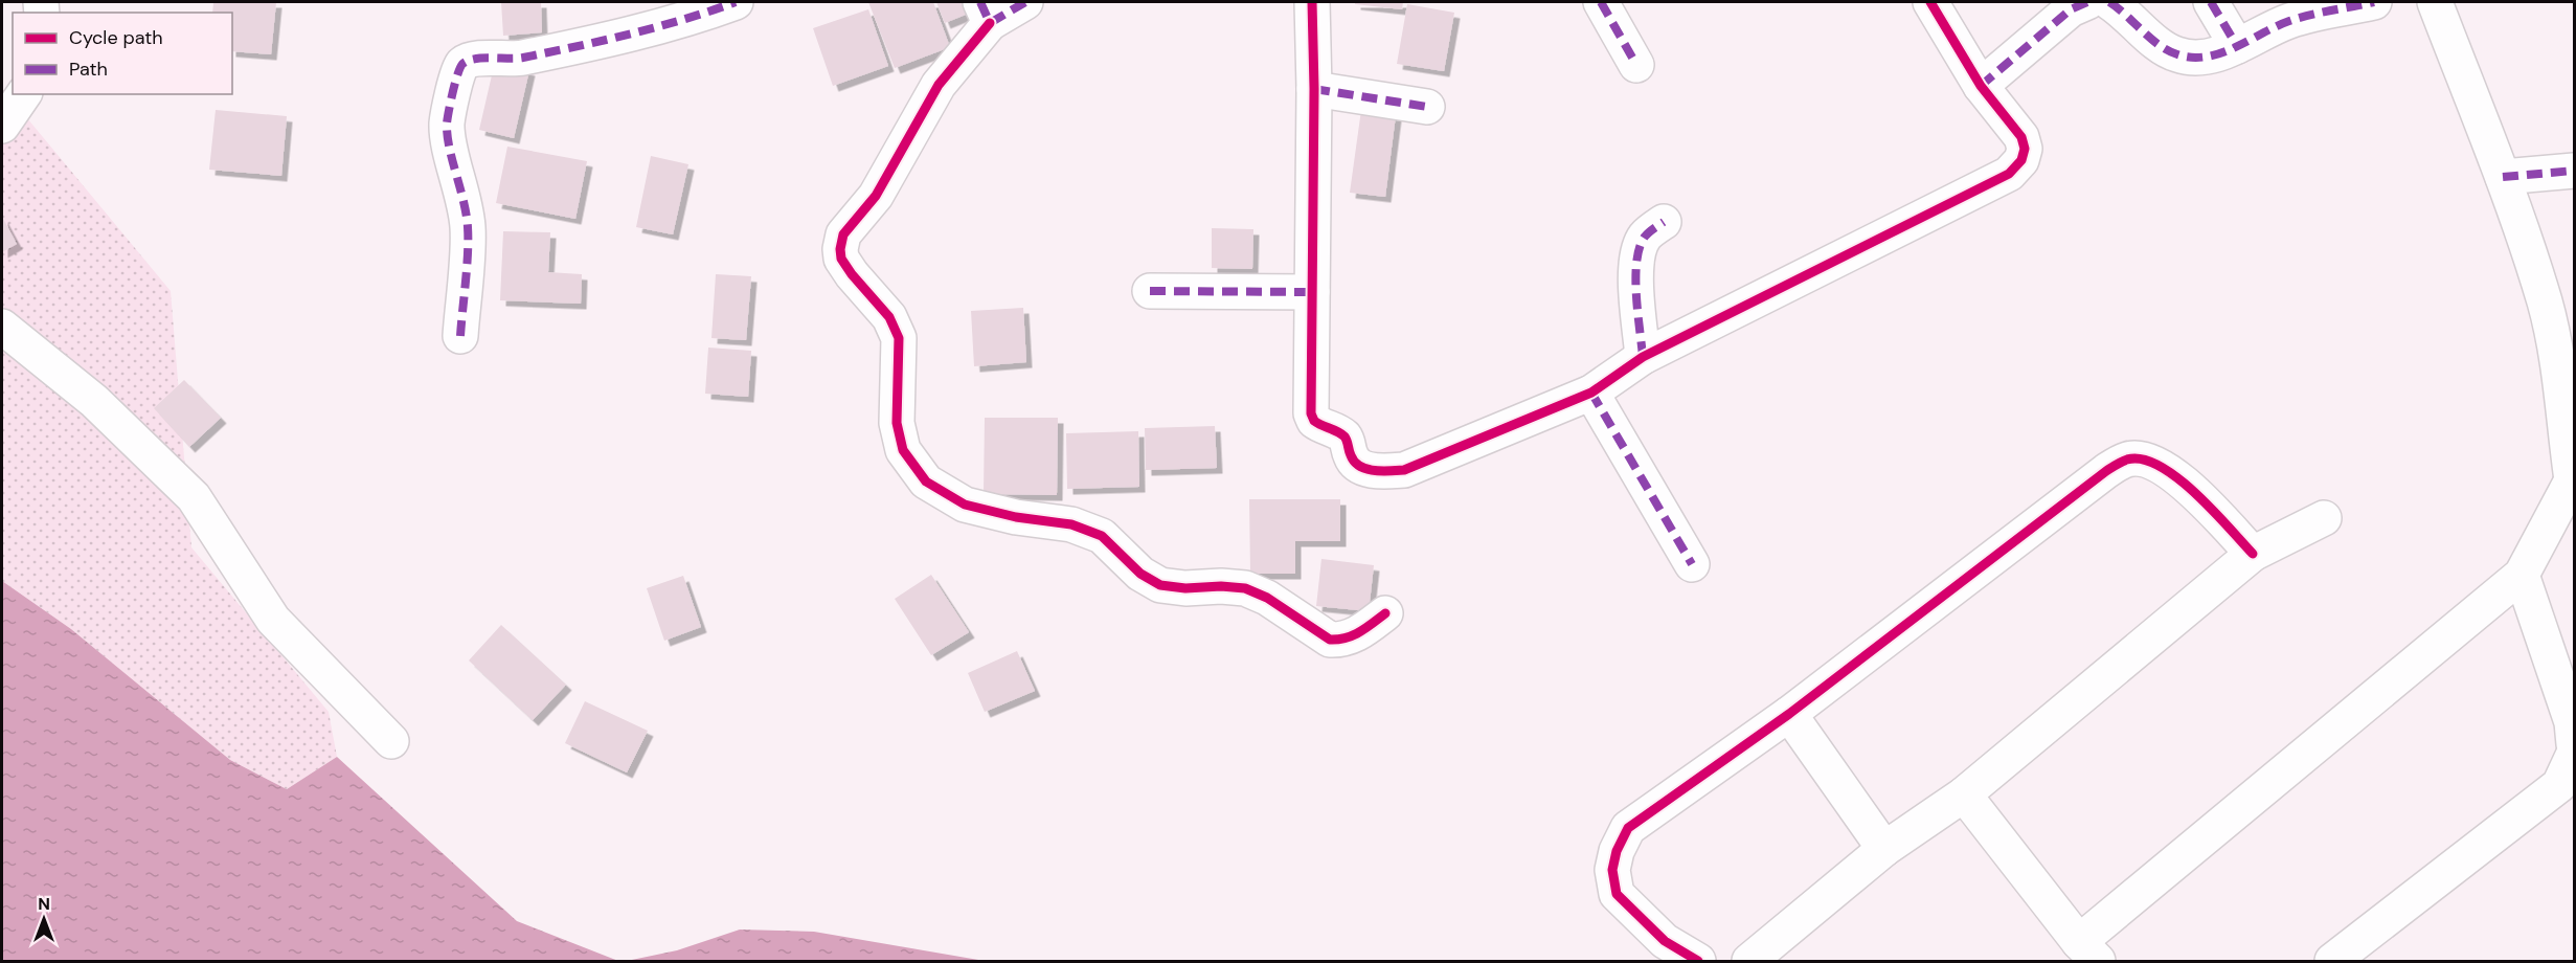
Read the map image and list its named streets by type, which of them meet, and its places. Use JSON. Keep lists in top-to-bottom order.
{
  "legend": ["Cycle path", "Path"],
  "north": "top"
}
